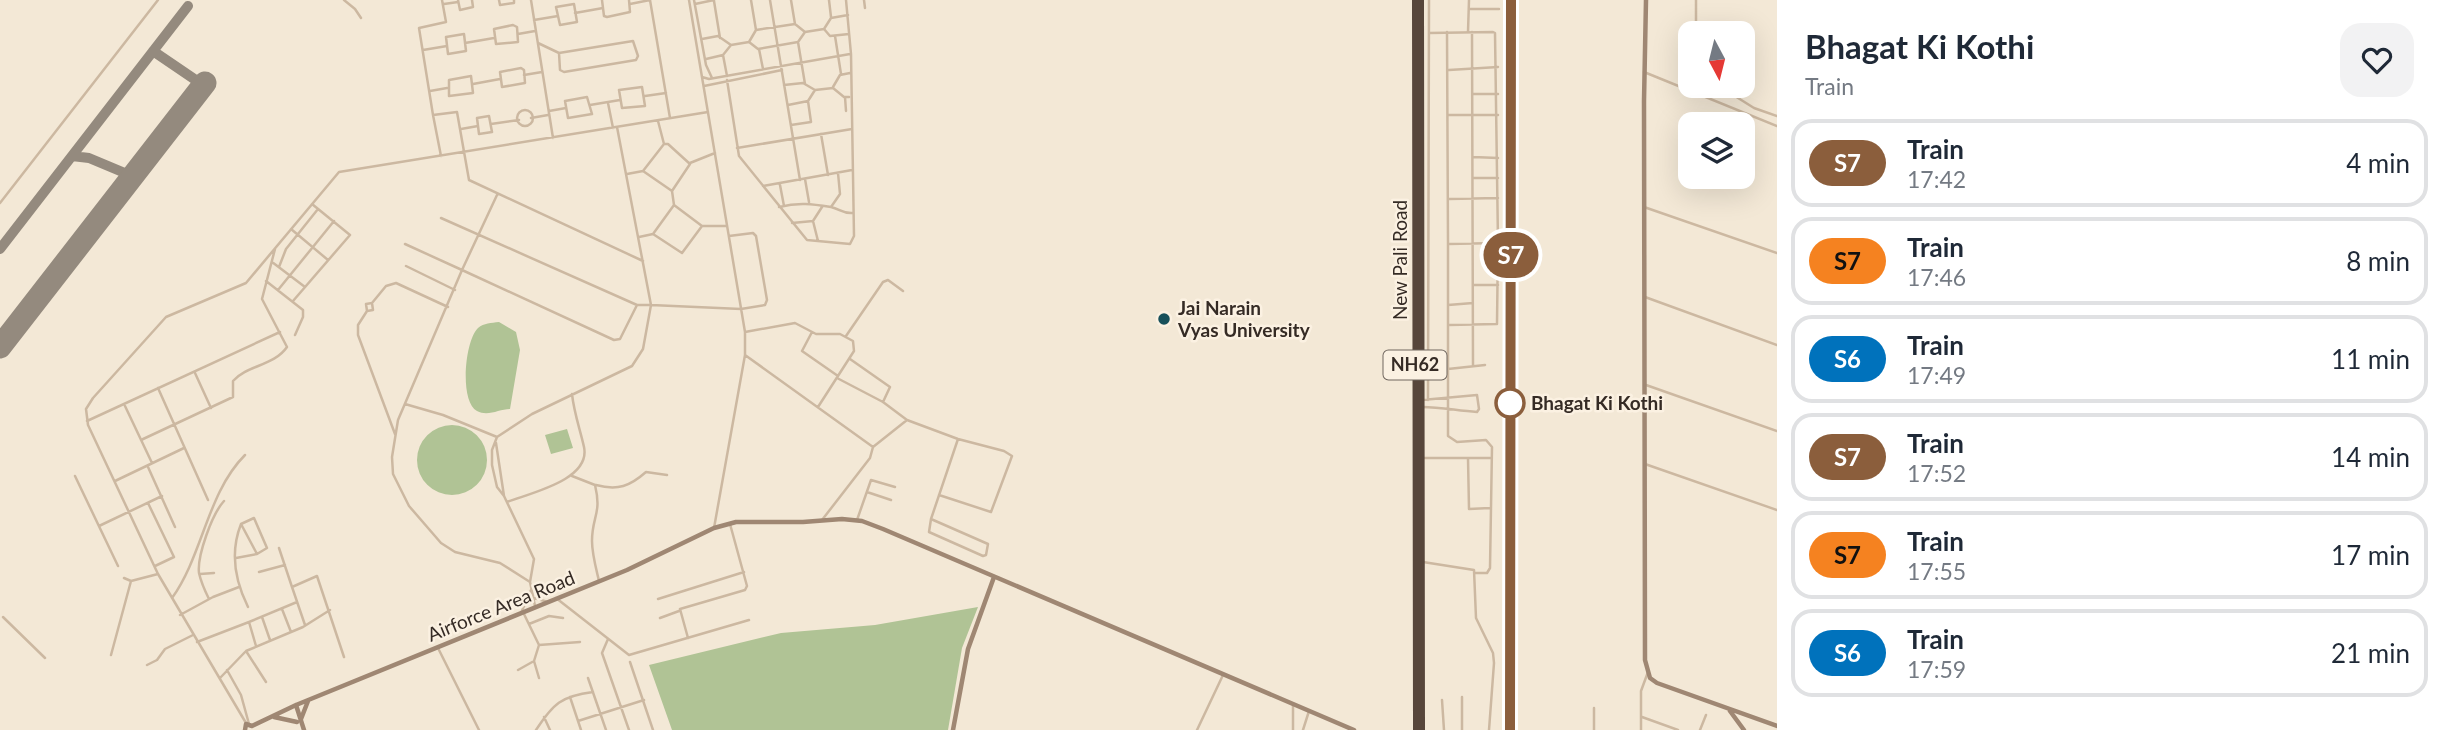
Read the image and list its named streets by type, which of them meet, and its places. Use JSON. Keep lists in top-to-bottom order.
{
  "streets": {
    "highway": ["New Pali Road", "NH62"],
    "street": ["Airforce Area Road"]
  },
  "places": ["Jai Narain Vyas University", "Bhagat Ki Kothi"],
  "north": "bottom",
  "page": {
    "on_map": "S7",
    "heading": ["Bhagat Ki Kothi", "Train"],
    "list": [
      {
        "mark": "S7",
        "name": "Train",
        "note": "17:42",
        "value": "4 min"
      },
      {
        "mark": "S7",
        "name": "Train",
        "note": "17:46",
        "value": "8 min"
      },
      {
        "mark": "S6",
        "name": "Train",
        "note": "17:49",
        "value": "11 min"
      },
      {
        "mark": "S7",
        "name": "Train",
        "note": "17:52",
        "value": "14 min"
      },
      {
        "mark": "S7",
        "name": "Train",
        "note": "17:55",
        "value": "17 min"
      },
      {
        "mark": "S6",
        "name": "Train",
        "note": "17:59",
        "value": "21 min"
      }
    ]
  }
}
